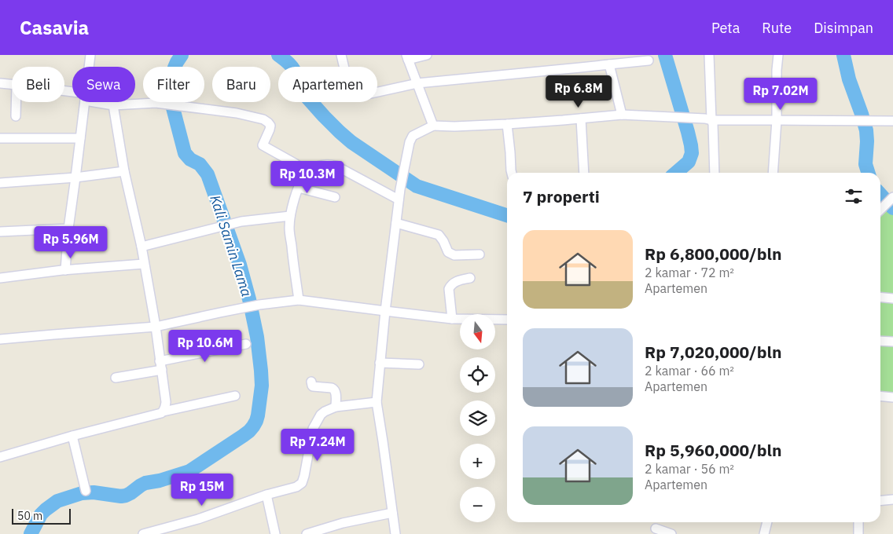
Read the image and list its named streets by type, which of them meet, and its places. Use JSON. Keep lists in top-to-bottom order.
{
  "water": ["Kali Samin Lama"],
  "scale_bar": "50 m",
  "north": "bottom",
  "page": {
    "header": "Casavia",
    "nav": ["Peta", "Rute", "Disimpan"],
    "chip": [
      "Beli",
      "Sewa",
      "Filter",
      "Baru",
      "Apartemen"
    ],
    "price": [
      "Rp 6.8M",
      "Rp 7.02M",
      "Rp 10.3M",
      "Rp 5.96M",
      "Rp 10.6M",
      "Rp 7.24M",
      "Rp 15M"
    ],
    "heading": "7 properti",
    "list": [
      {
        "name": "Rp 6,800,000/bln",
        "note": "2 kamar · 72 m² · Apartemen"
      },
      {
        "name": "Rp 7,020,000/bln",
        "note": "2 kamar · 66 m² · Apartemen"
      },
      {
        "name": "Rp 5,960,000/bln",
        "note": "2 kamar · 56 m² · Apartemen"
      }
    ],
    "map_buttons": ["+", "−"],
    "scale": "50 m"
  }
}
